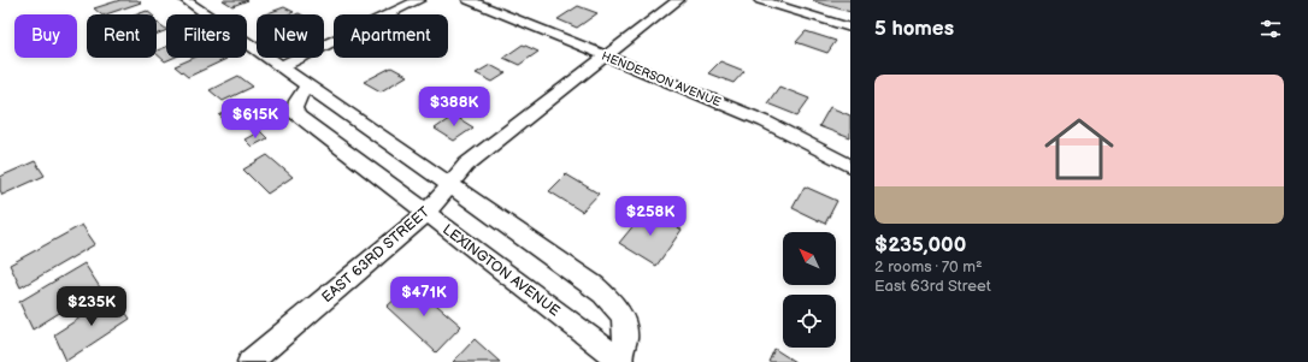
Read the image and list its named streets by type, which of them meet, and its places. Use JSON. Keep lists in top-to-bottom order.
{
  "streets": {
    "street": ["HENDERSON AVENUE", "EAST 63RD STREET", "LEXINGTON AVENUE"]
  },
  "crossings": [
    ["HENDERSON AVENUE", "EAST 63RD STREET"],
    ["EAST 63RD STREET", "LEXINGTON AVENUE"]
  ],
  "north": "top left",
  "page": {
    "heading": "5 homes",
    "chip": [
      "Buy",
      "Rent",
      "Filters",
      "New",
      "Apartment"
    ],
    "list": [
      {
        "name": "$235,000",
        "note": "2 rooms · 70 m² · East 63rd Street"
      }
    ],
    "price": [
      "$388K",
      "$615K",
      "$258K",
      "$471K",
      "$235K"
    ]
  }
}
